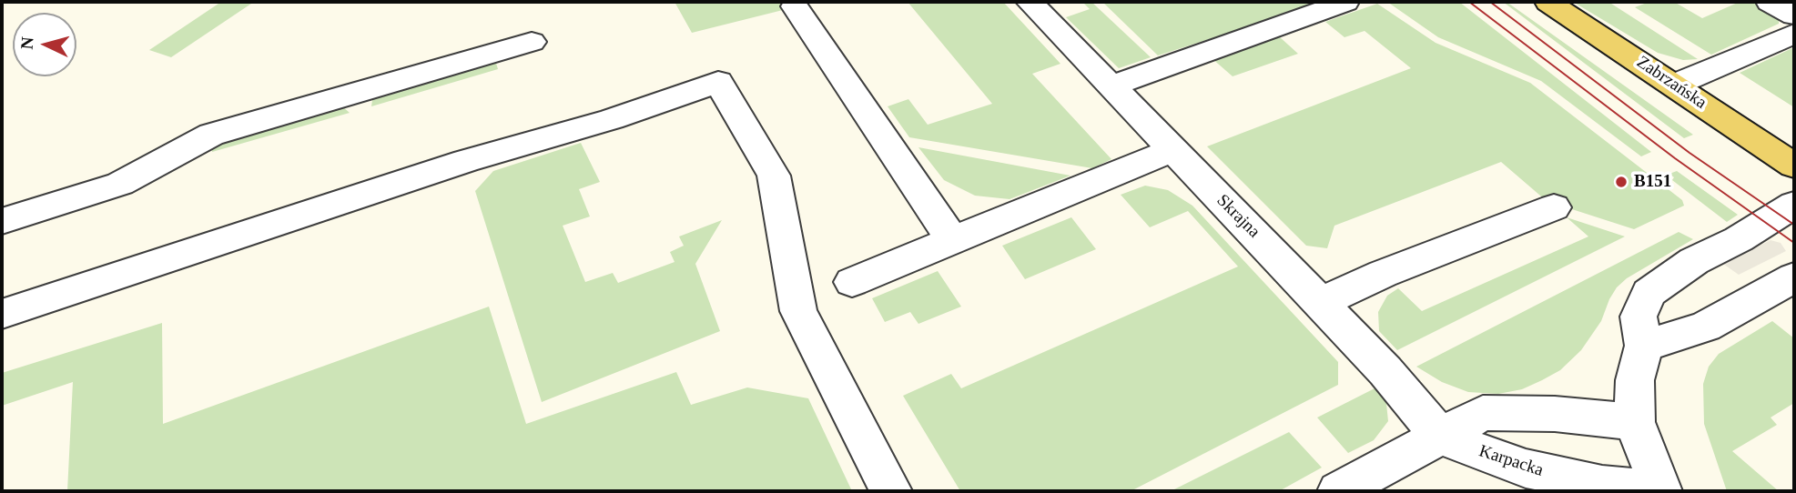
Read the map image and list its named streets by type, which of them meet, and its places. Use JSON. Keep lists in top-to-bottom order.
{
  "streets": {
    "main road": ["Zabrzańska"],
    "street": ["Skrajna", "Karpacka"]
  },
  "crossings": [
    ["Skrajna", "Karpacka"]
  ],
  "places": ["B151"],
  "north": "left"
}
